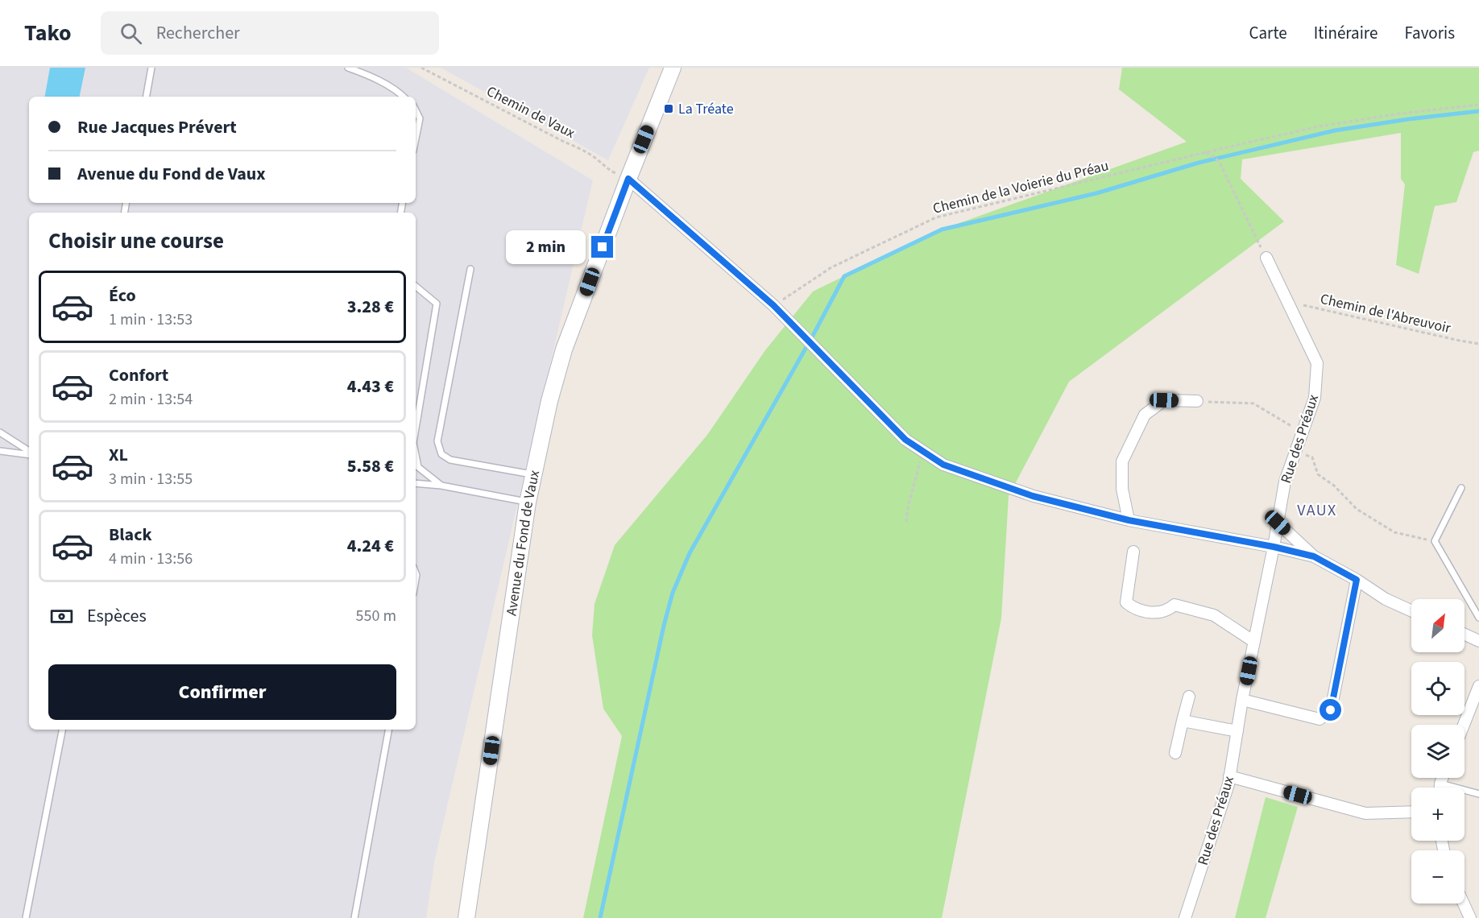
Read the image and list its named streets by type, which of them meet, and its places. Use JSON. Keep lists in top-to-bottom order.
{
  "streets": {
    "street": ["Rue des Préaux", "Avenue du Fond de Vaux"],
    "path": ["Chemin de Vaux", "Chemin de la Voierie du Préau", "Chemin de l'Abreuvoir"]
  },
  "crossings": [
    ["Chemin de Vaux", "Avenue du Fond de Vaux"],
    ["Chemin de l'Abreuvoir", "Rue des Préaux"]
  ],
  "districts": ["VAUX"],
  "places": {
    "transit": ["La Tréate"]
  },
  "north": "top right",
  "page": {
    "header": "Tako",
    "search": "Rechercher",
    "nav": ["Carte", "Itinéraire", "Favoris"],
    "banner": ["Rue Jacques Prévert", "Avenue du Fond de Vaux"],
    "heading": "Choisir une course",
    "bubble": "2 min",
    "list": [
      {
        "name": "Éco",
        "note": "1 min · 13:53",
        "value": "3.28 €"
      },
      {
        "name": "Confort",
        "note": "2 min · 13:54",
        "value": "4.43 €"
      },
      {
        "name": "XL",
        "note": "3 min · 13:55",
        "value": "5.58 €"
      },
      {
        "name": "Black",
        "note": "4 min · 13:56",
        "value": "4.24 €"
      }
    ],
    "pay": ["Espèces", "550 m"],
    "map_buttons": ["+", "−"],
    "buttons": "Confirmer"
  }
}
